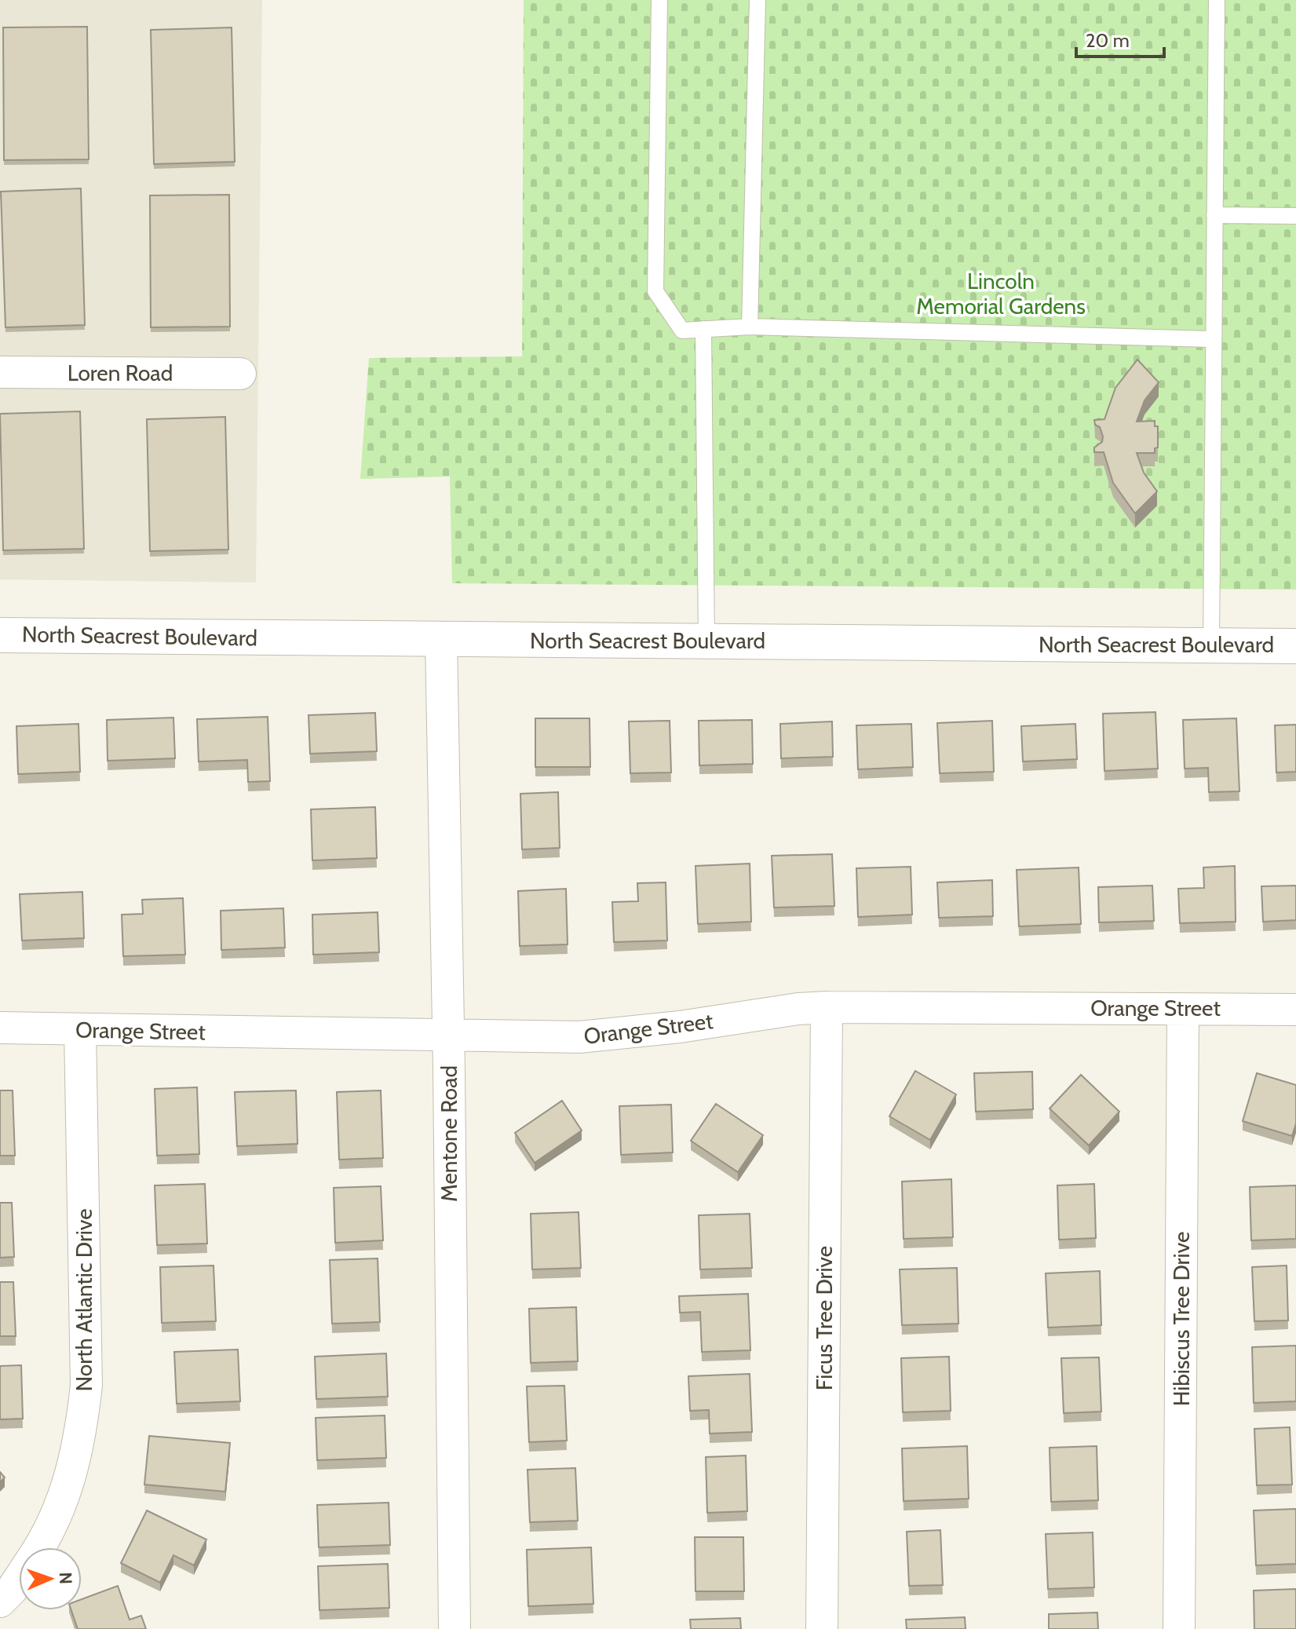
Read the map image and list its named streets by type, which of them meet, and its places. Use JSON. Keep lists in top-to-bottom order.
{
  "streets": {
    "street": [
      "Loren Road",
      "North Seacrest Boulevard",
      "Orange Street",
      "Mentone Road",
      "North Atlantic Drive",
      "Ficus Tree Drive",
      "Hibiscus Tree Drive"
    ]
  },
  "crossings": [
    ["North Seacrest Boulevard", "Mentone Road"],
    ["Orange Street", "Mentone Road"],
    ["Orange Street", "North Atlantic Drive"],
    ["Orange Street", "Ficus Tree Drive"],
    ["Orange Street", "Hibiscus Tree Drive"]
  ],
  "parks": ["Lincoln Memorial Gardens"],
  "scale_bar": "20 m",
  "north": "right"
}
